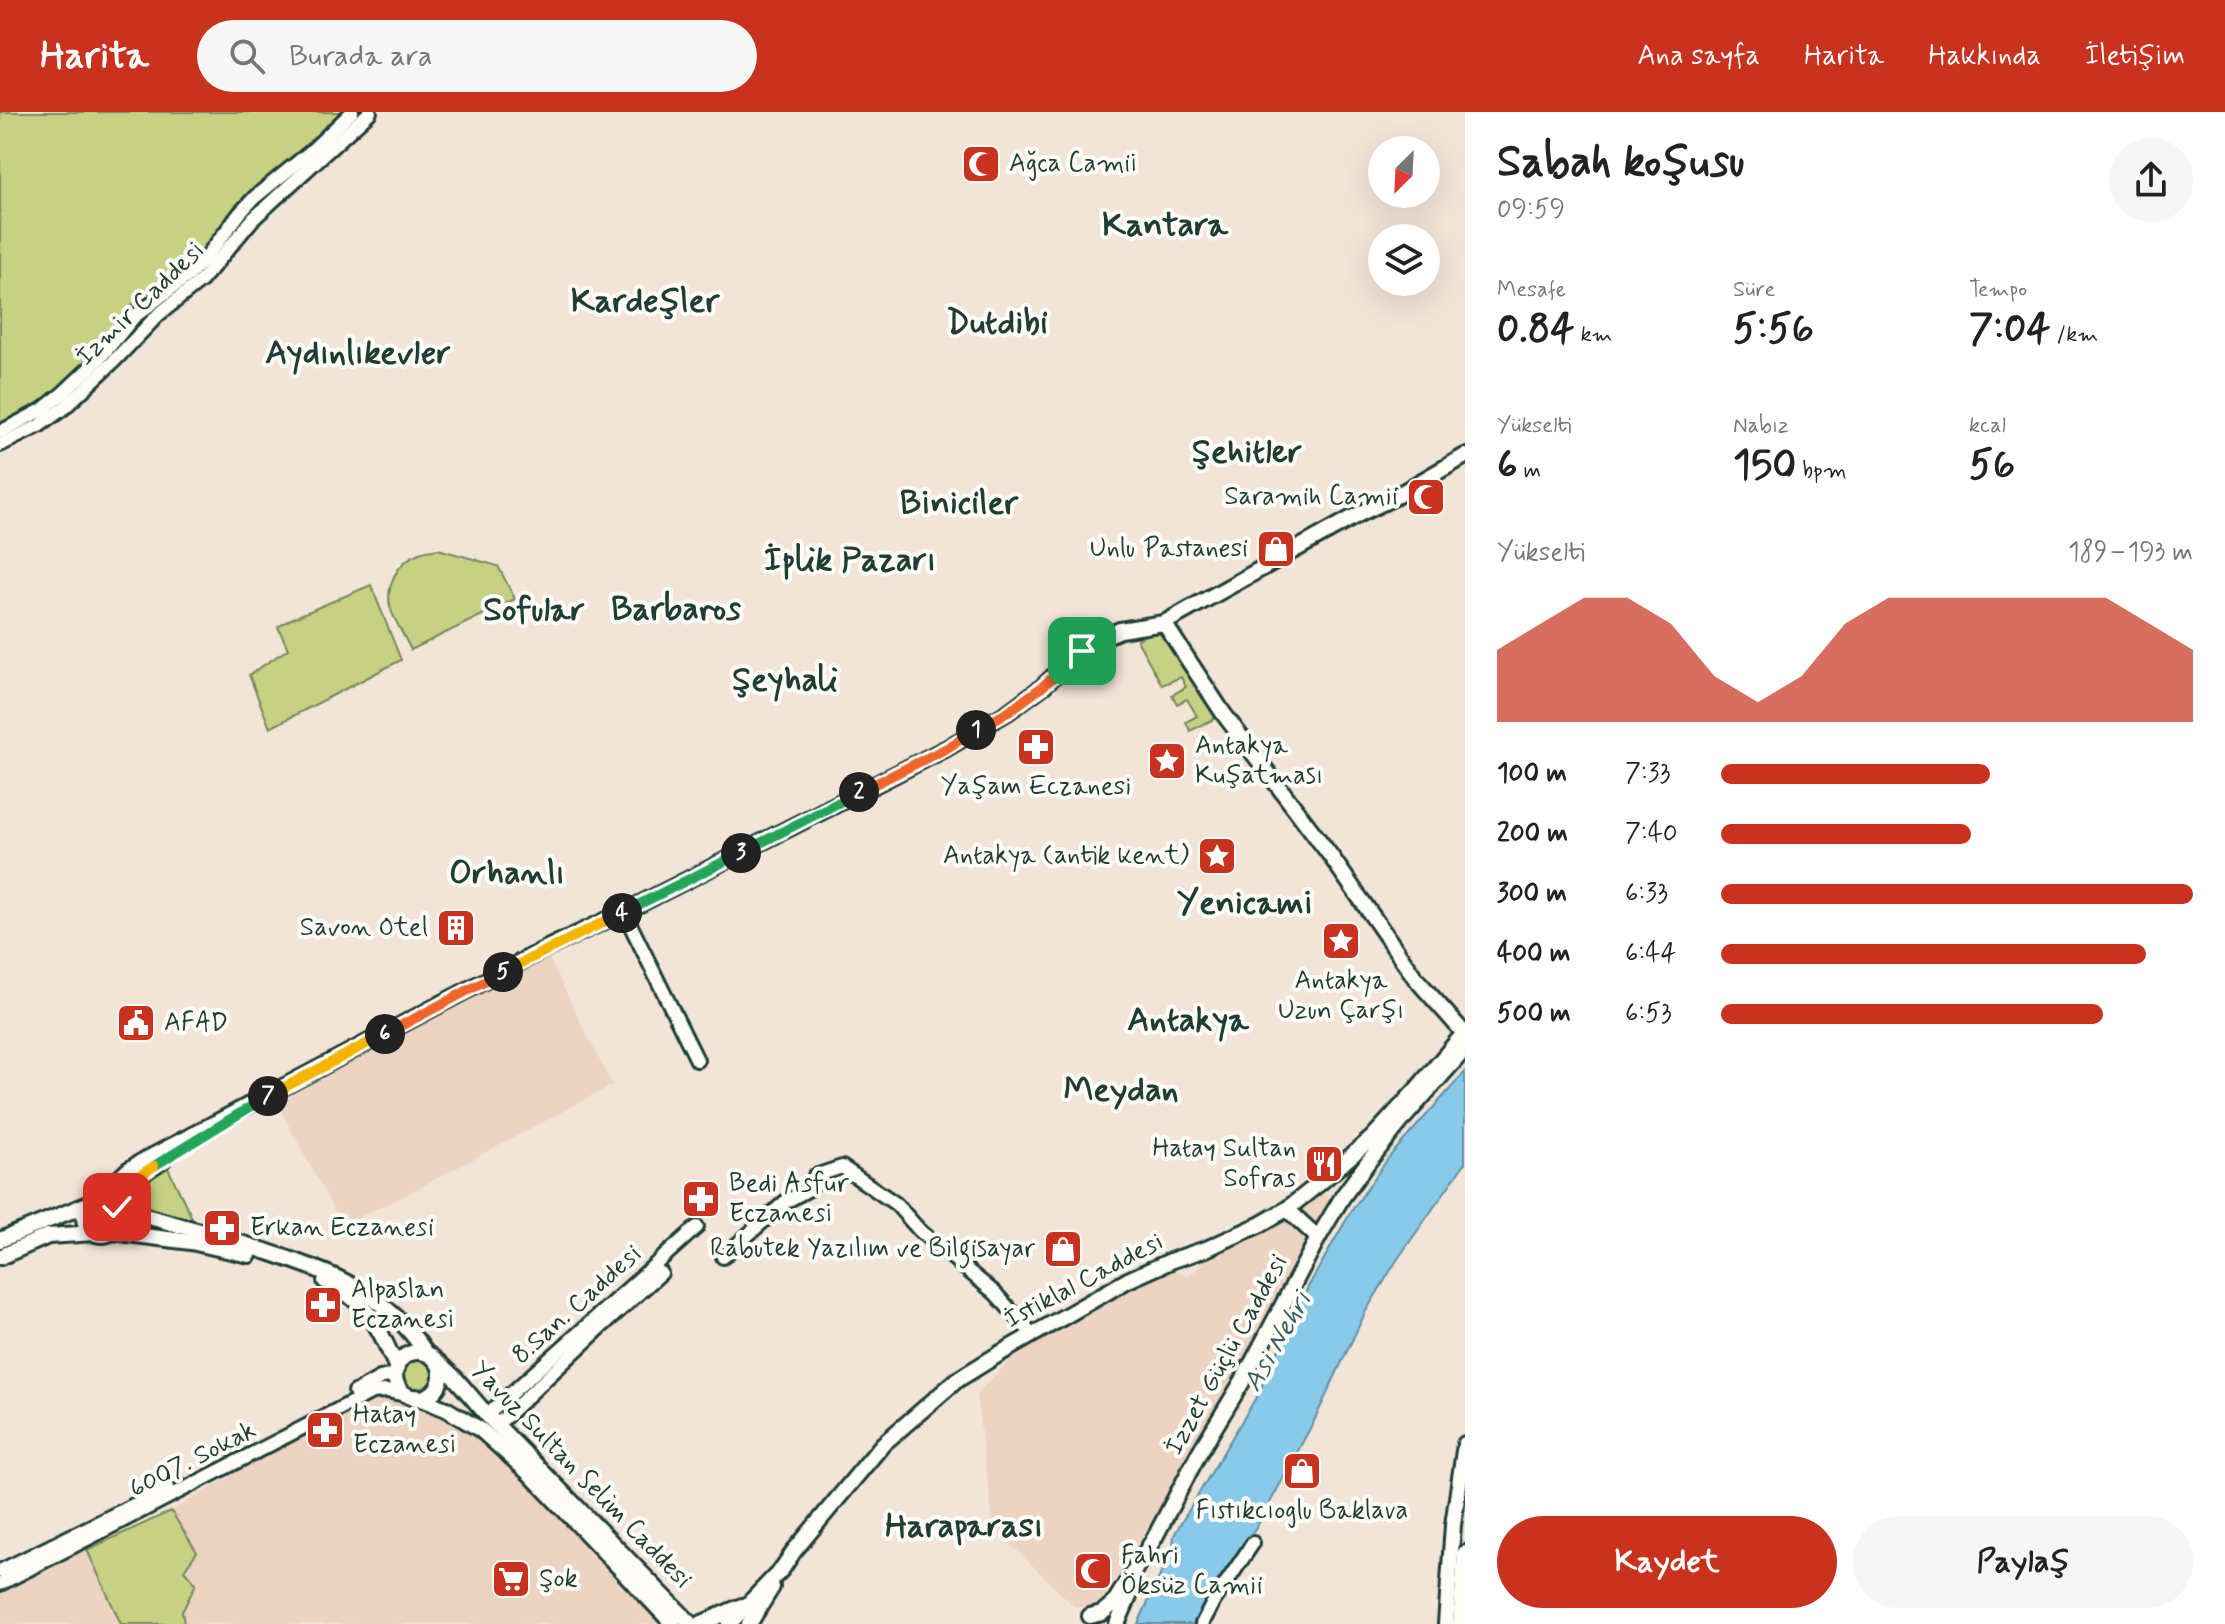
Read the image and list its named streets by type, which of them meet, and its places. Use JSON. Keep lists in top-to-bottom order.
{
  "streets": {
    "main road": ["İstiklal Caddesi", "İzzet Güçlü Caddesi", "Yavuz Sultan Selim Caddesi"],
    "street": ["İzmir Caddesi", "8.San. Caddesi", "6007. Sokak"]
  },
  "crossings": [
    ["8.San. Caddesi", "Yavuz Sultan Selim Caddesi"],
    ["6007. Sokak", "Yavuz Sultan Selim Caddesi"]
  ],
  "districts": [
    "Kantara",
    "Kardeşler",
    "Dutdibi",
    "Aydınlıkevler",
    "Şehitler",
    "Biniciler",
    "İplik Pazarı",
    "Barbaros",
    "Sofular",
    "Şeyhali",
    "Orhanlı",
    "Yenicami",
    "Antakya",
    "Meydan",
    "Haraparası"
  ],
  "water": ["Asi Nehri"],
  "places": {
    "mosque": ["Ağca Camii", "Saramih Camii", "Fahri Öksüz Camii"],
    "shop": ["Unlu Pastanesi", "Rabutek Yazılım ve Bilgisayar", "Fıstıkcıoglu Baklava"],
    "pharmacy": [
      "Yaşam Eczanesi",
      "Bedi Asfur Eczanesi",
      "Erkan Eczanesi",
      "Alpaslan Eczanesi",
      "Hatay Eczanesi"
    ],
    "place": ["Antakya Kuşatması", "Antakya (antik kent)", "Antakya Uzun Çarşı"],
    "building": ["Savon Otel"],
    "public building": ["AFAD"],
    "restaurant": ["Hatay Sultan Sofras"],
    "supermarket": ["Şok"]
  },
  "north": "bottom left",
  "page": {
    "header": "Harita",
    "search": "Burada ara",
    "nav": [
      "Ana sayfa",
      "Harita",
      "Hakkında",
      "İletişim"
    ],
    "heading": ["Sabah koşusu", "09:59"],
    "stats": [
      ["Mesafe", "0.84 km"],
      ["Süre", "5:56"],
      ["Tempo", "7:04 /km"],
      ["Yükselti", "6 m"],
      ["Nabız", "150 bpm"],
      ["kcal", "56"]
    ],
    "chart": ["Yükselti", "189–193 m"],
    "pins": [
      "1",
      "2",
      "3",
      "4",
      "5",
      "6",
      "7"
    ],
    "list": [
      {
        "name": "100 m",
        "note": "7:33"
      },
      {
        "name": "200 m",
        "note": "7:40"
      },
      {
        "name": "300 m",
        "note": "6:33"
      },
      {
        "name": "400 m",
        "note": "6:44"
      },
      {
        "name": "500 m",
        "note": "6:53"
      }
    ],
    "buttons": ["Kaydet", "Paylaş"]
  }
}
